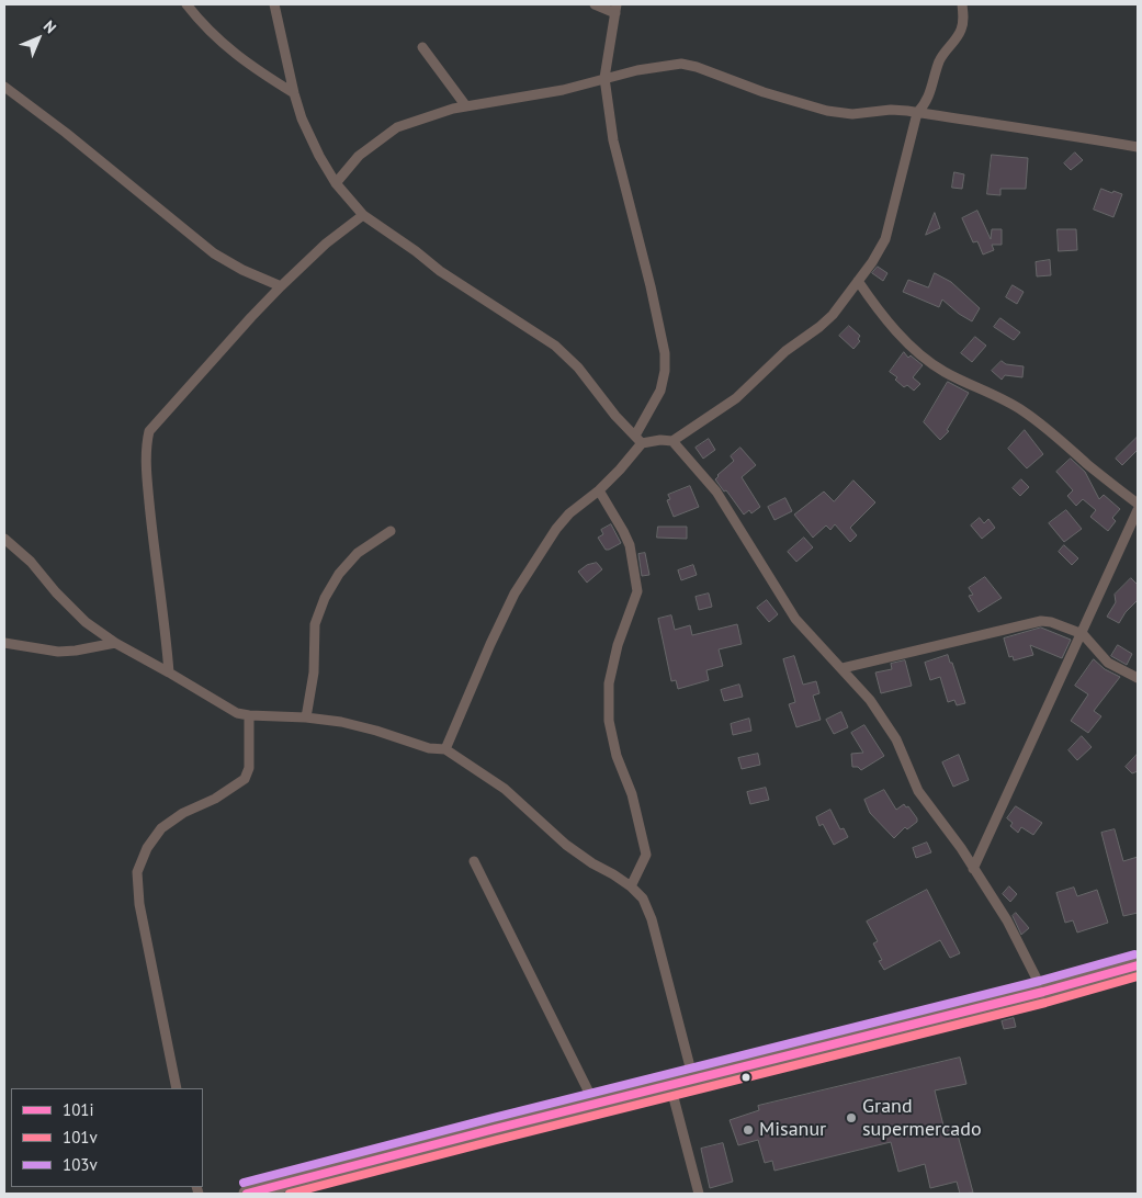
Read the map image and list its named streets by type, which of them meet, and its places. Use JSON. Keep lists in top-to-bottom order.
{
  "places": ["Grand supermercado", "Misanur"],
  "lines": ["transit line 103v", "transit line 101i", "transit line 101v"],
  "legend": ["101i", "101v", "103v"],
  "north": "top right"
}
